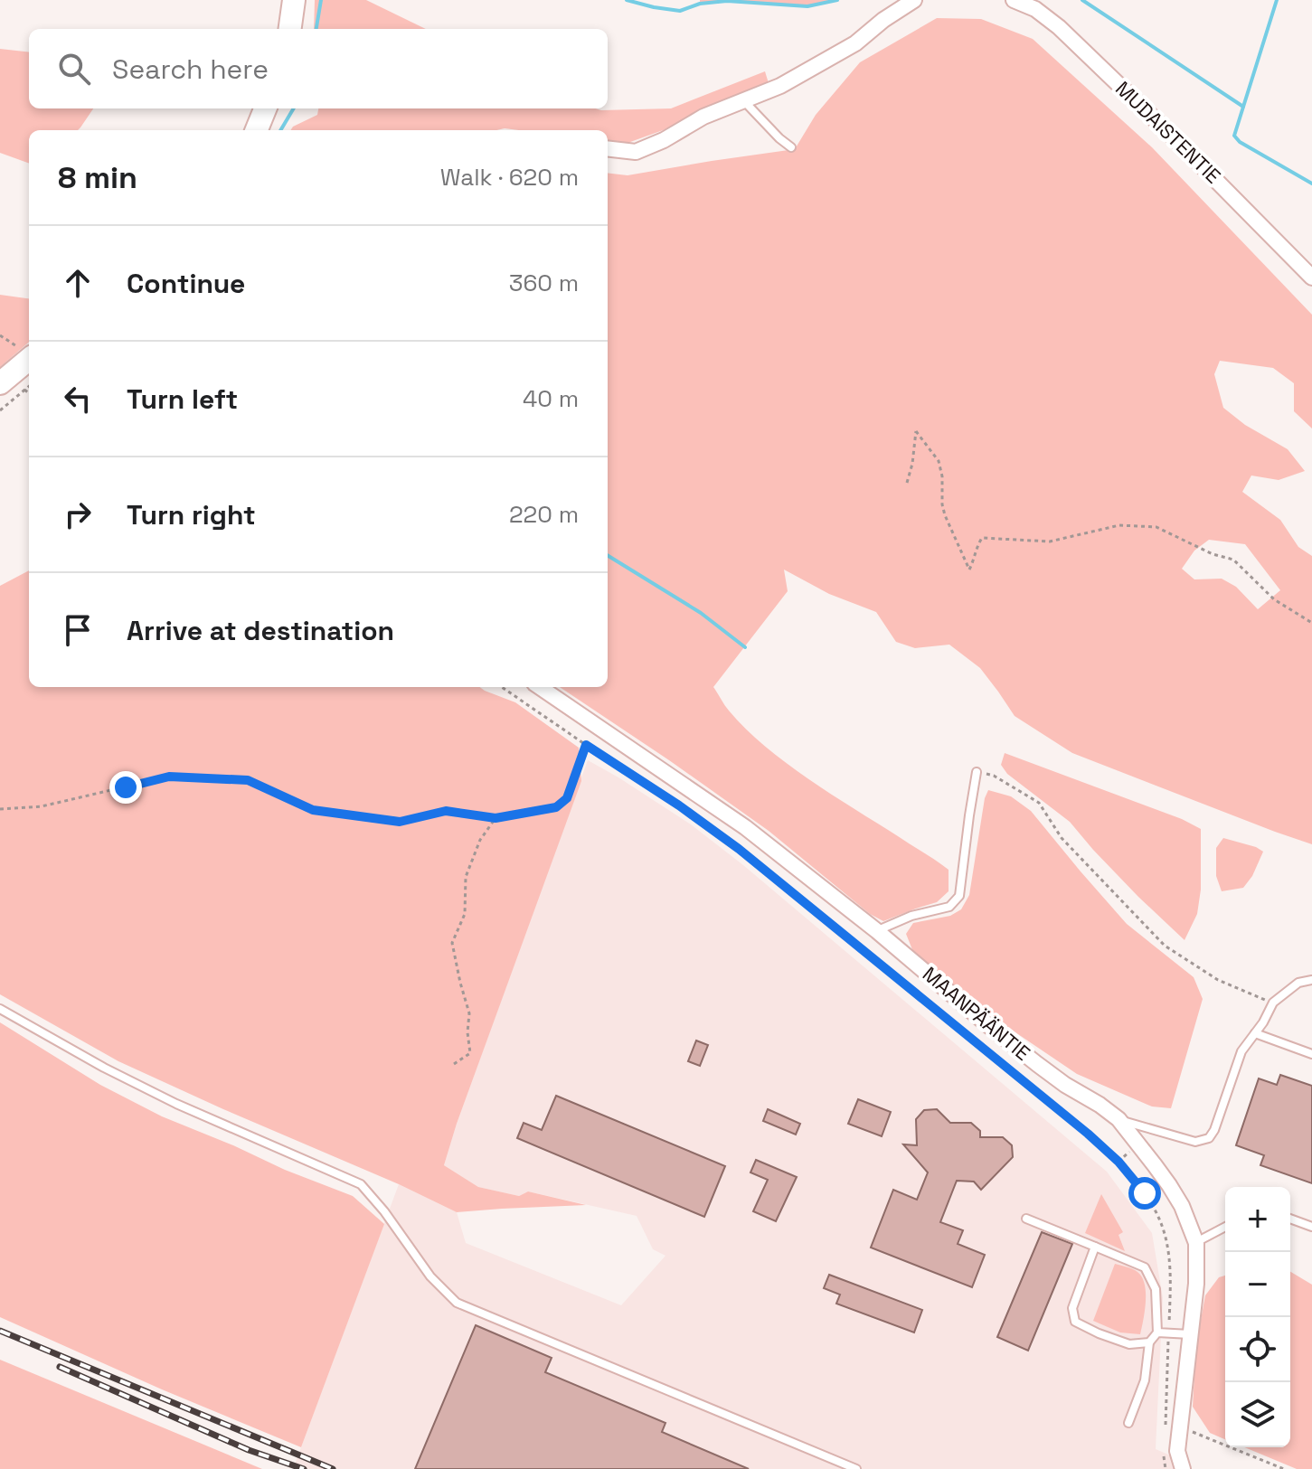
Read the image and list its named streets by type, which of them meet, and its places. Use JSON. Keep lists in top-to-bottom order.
{
  "streets": {
    "street": ["MUDAISTENTIE", "MAANPÄÄNTIE"]
  },
  "page": {
    "search": "Search here",
    "heading": ["8 min", "Walk · 620 m"],
    "list": [
      ["Continue", "360 m"],
      ["Turn left", "40 m"],
      ["Turn right", "220 m"],
      "Arrive at destination"
    ],
    "map_buttons": ["+", "−"]
  }
}
